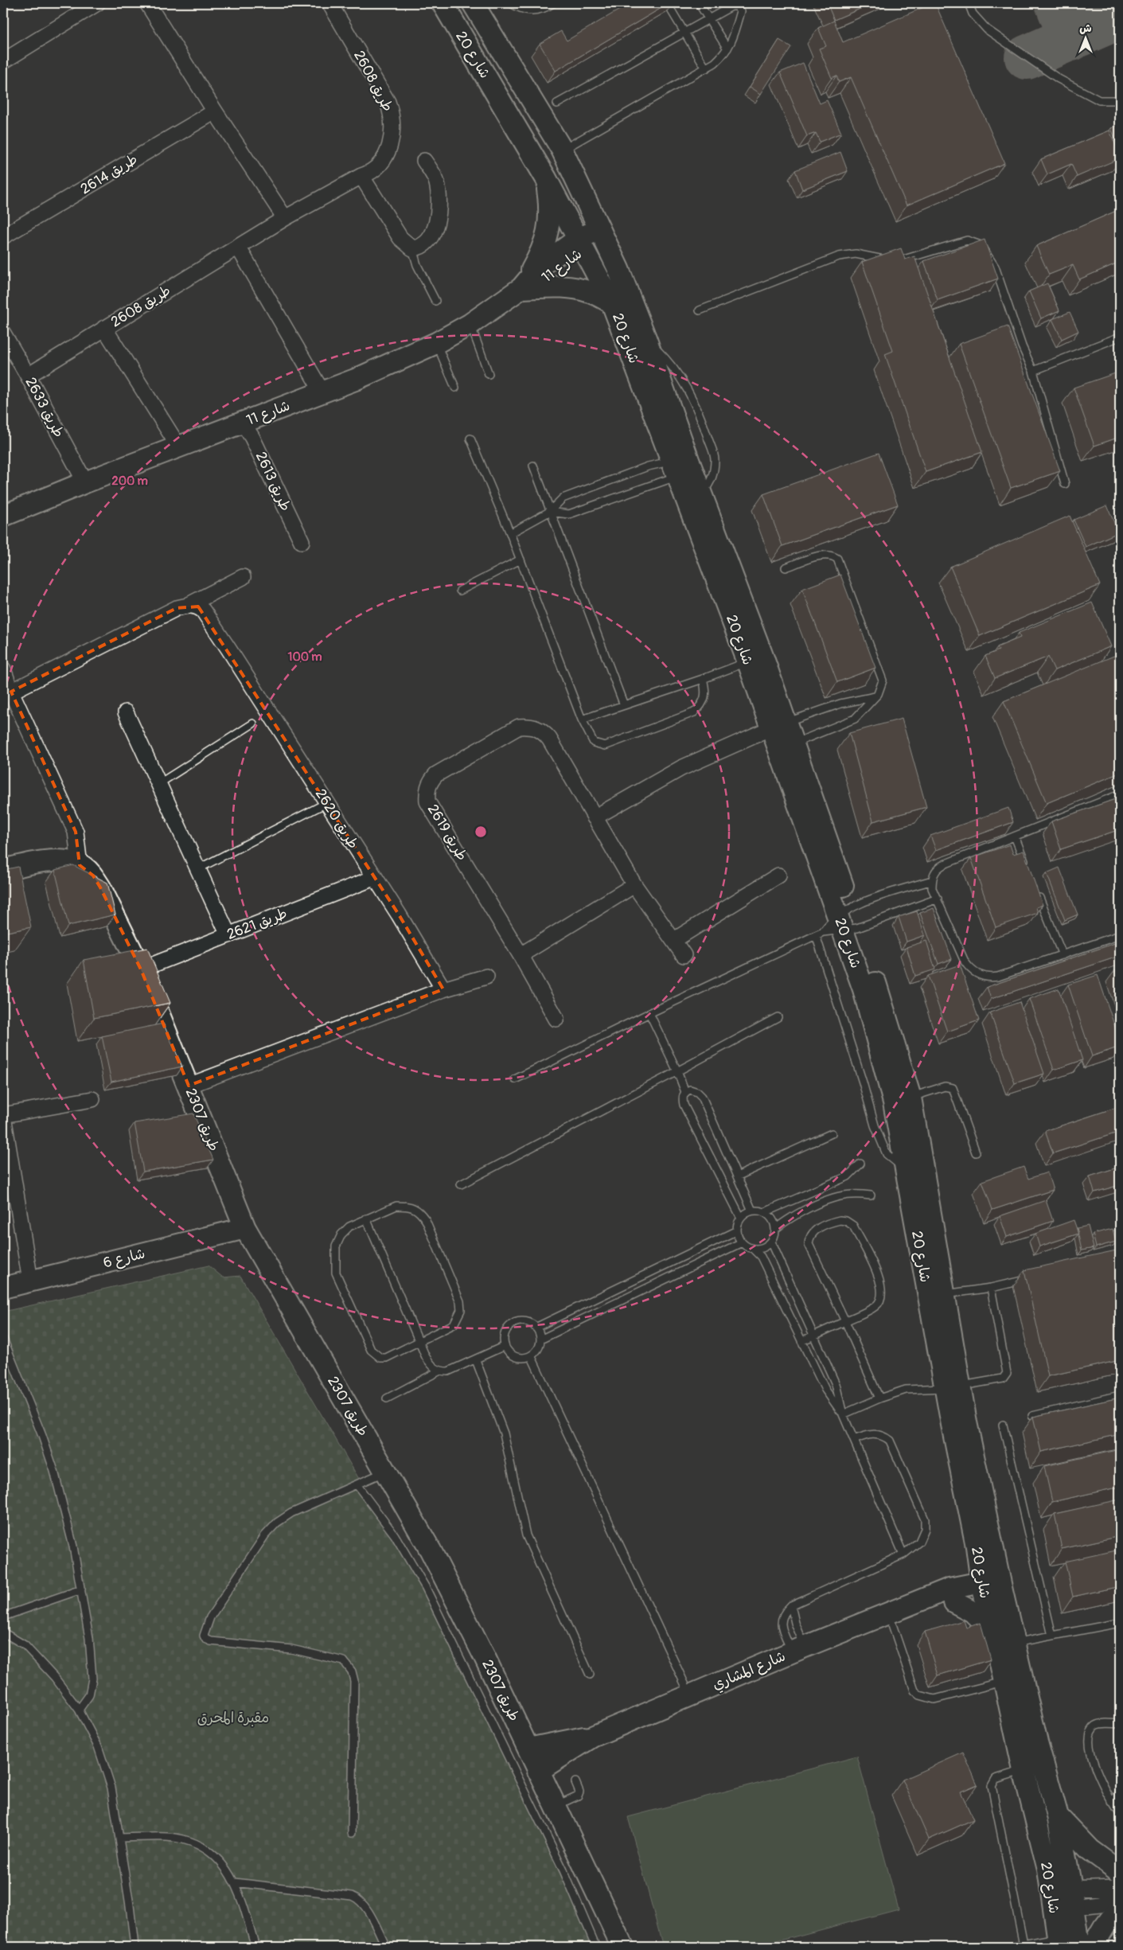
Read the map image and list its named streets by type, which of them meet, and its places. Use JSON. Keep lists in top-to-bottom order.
{
  "streets": {
    "main road": [
      "شارع 20",
      "شارع 11",
      "طريق 2307",
      "شارع 6",
      "شارع المشاري"
    ],
    "street": [
      "طريق 2608",
      "طريق 2614",
      "طريق 2633",
      "طريق 2613",
      "طريق 2620",
      "طريق 2619",
      "طريق 2621"
    ]
  },
  "crossings": [
    ["شارع 20", "شارع 11"],
    ["شارع 20", "شارع المشاري"],
    ["طريق 2608", "شارع 11"],
    ["طريق 2608", "طريق 2633"],
    ["شارع 11", "طريق 2633"],
    ["شارع 11", "طريق 2613"],
    ["طريق 2620", "طريق 2621"],
    ["طريق 2621", "طريق 2307"],
    ["طريق 2307", "شارع 6"],
    ["طريق 2307", "شارع المشاري"]
  ],
  "parks": ["مقبرة المحرق"],
  "north": "top",
  "rings": ["200 m", "100 m"]
}
